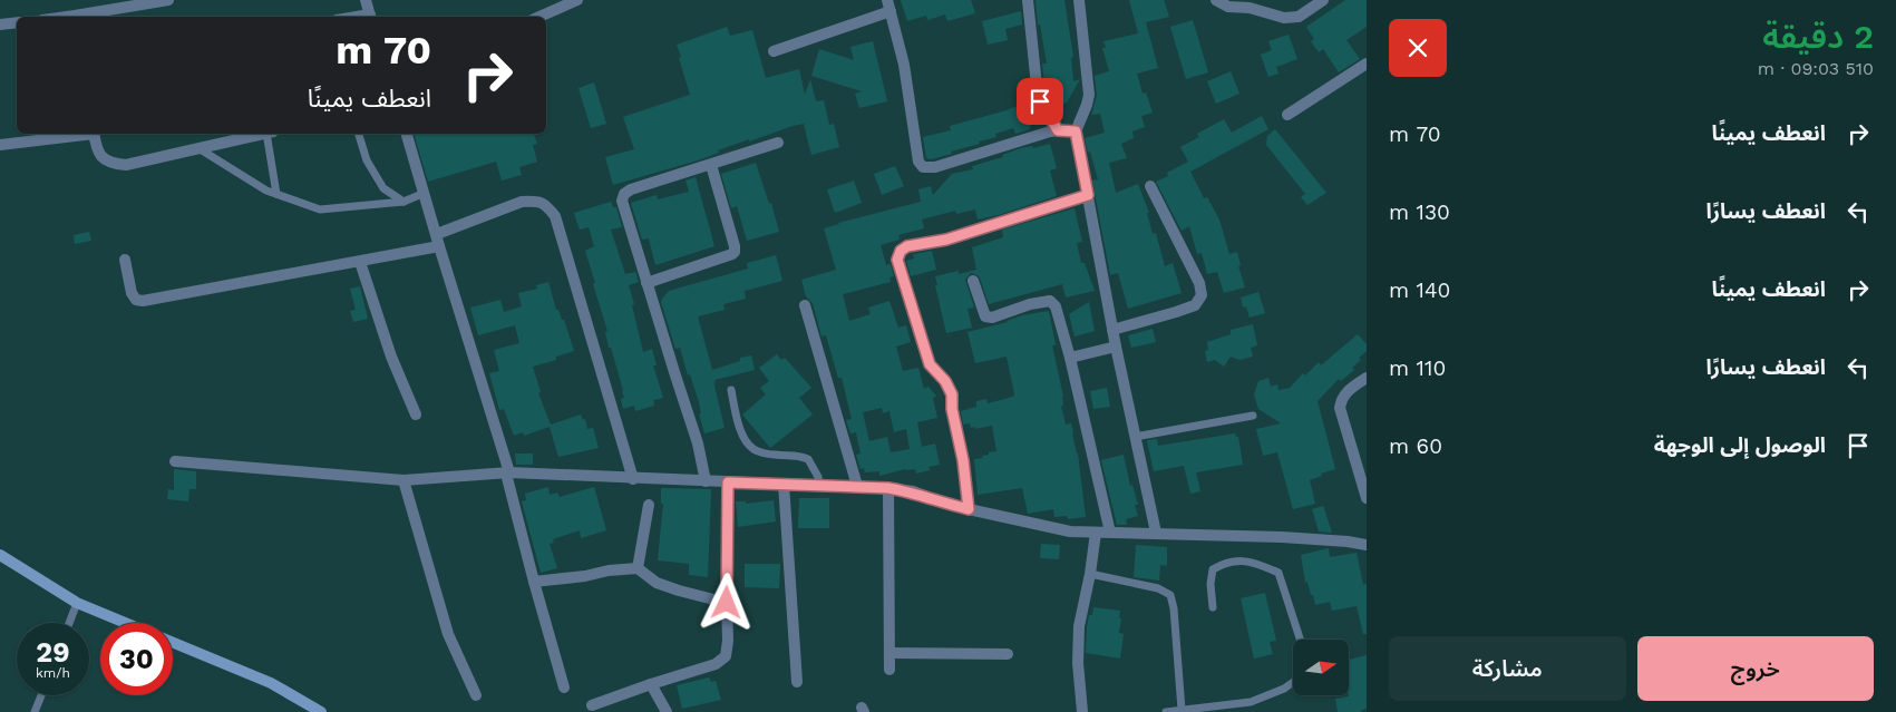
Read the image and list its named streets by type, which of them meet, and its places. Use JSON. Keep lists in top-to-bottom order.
{
  "north": "right",
  "page": {
    "heading": ["2 دقيقة", "510 m · 09:03"],
    "turn": ["70 m", "انعطف يمينًا"],
    "list": [
      {
        "name": "انعطف يمينًا",
        "value": "70 m"
      },
      {
        "name": "انعطف يسارًا",
        "value": "130 m"
      },
      {
        "name": "انعطف يمينًا",
        "value": "140 m"
      },
      {
        "name": "انعطف يسارًا",
        "value": "110 m"
      },
      {
        "name": "الوصول إلى الوجهة",
        "value": "60 m"
      }
    ],
    "speed": "29 km/h",
    "limit": "30",
    "buttons": ["خروج", "مشاركة"]
  }
}
